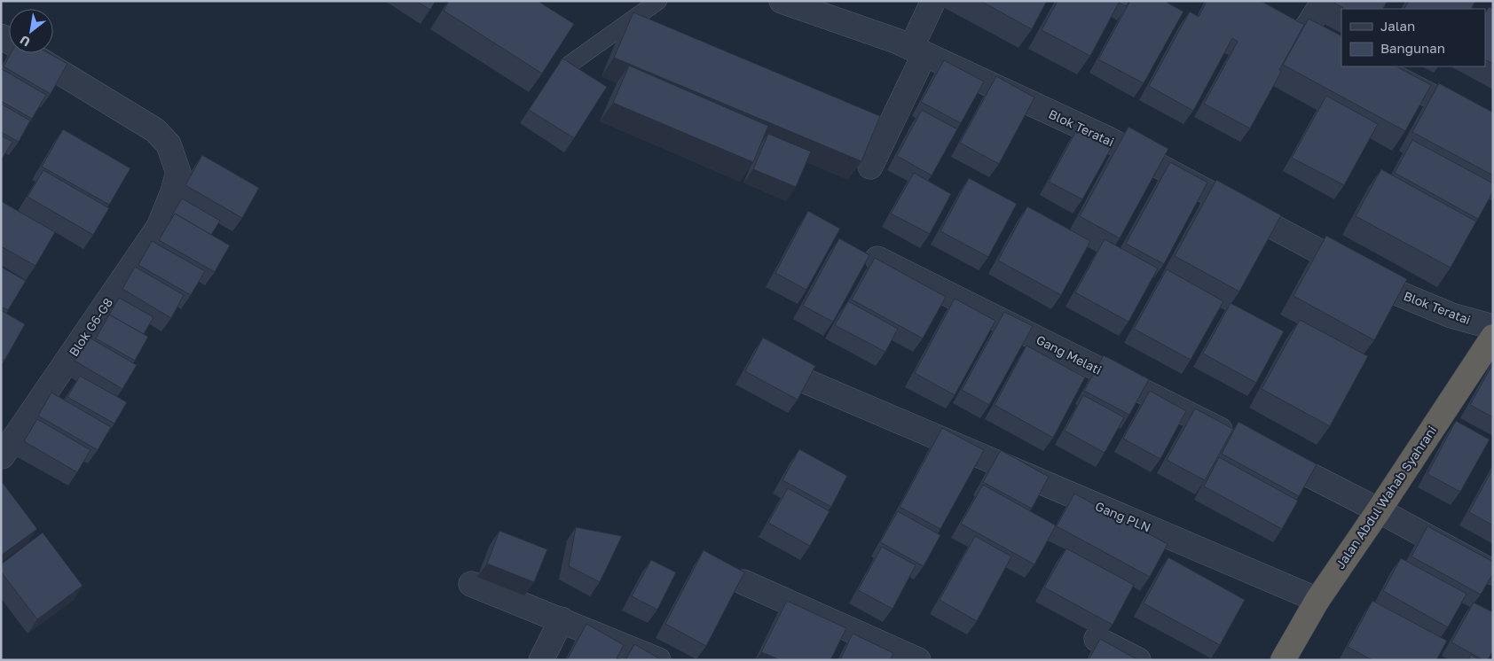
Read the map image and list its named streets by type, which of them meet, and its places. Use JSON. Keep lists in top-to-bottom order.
{
  "streets": {
    "highway": ["Jalan Abdul Wahab Syahrani"],
    "street": [
      "Blok Teratai",
      "Blok G6-G8",
      "Gang Melati",
      "Gang PLN"
    ]
  },
  "crossings": [
    ["Jalan Abdul Wahab Syahrani", "Gang PLN"]
  ],
  "legend": ["Jalan", "Bangunan"],
  "north": "bottom left"
}
